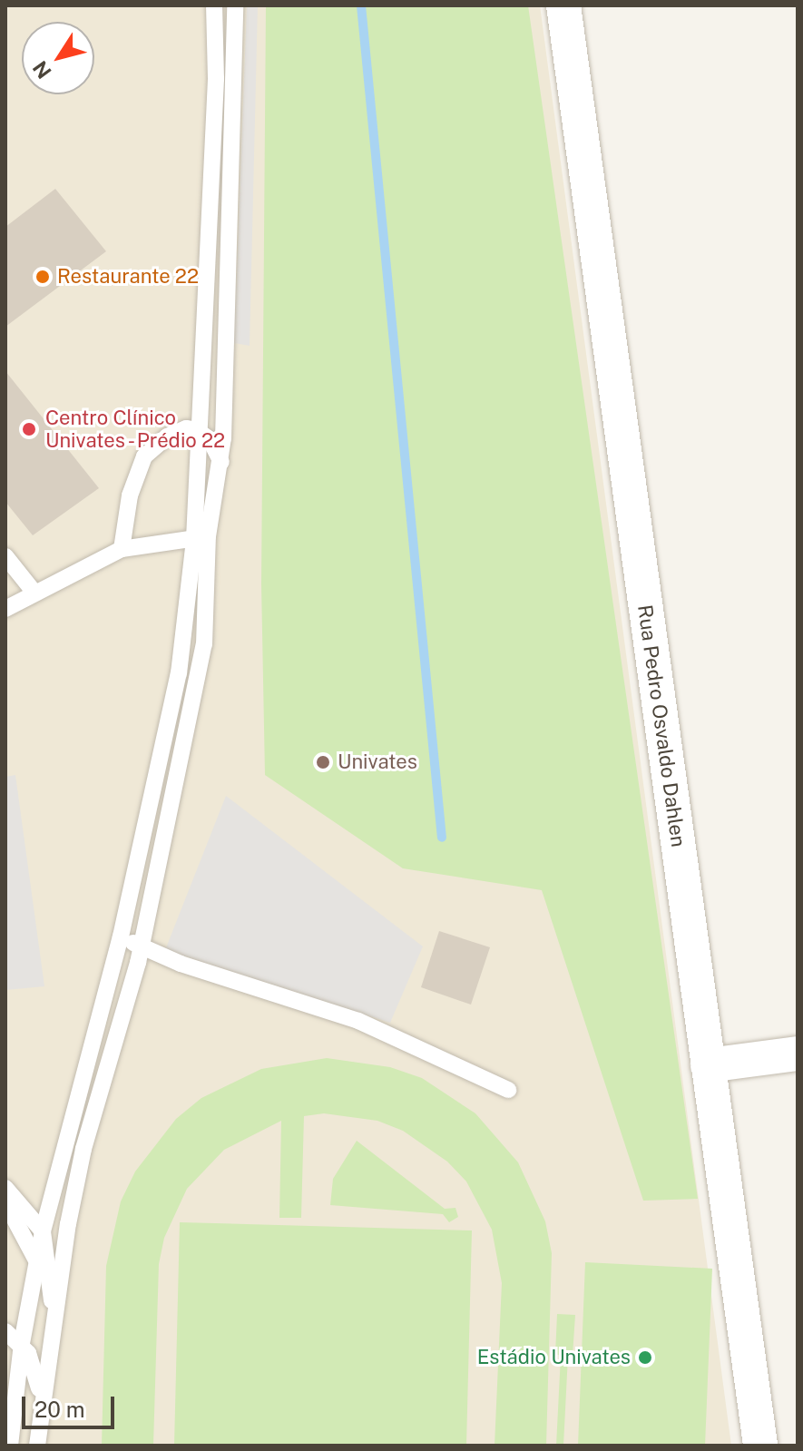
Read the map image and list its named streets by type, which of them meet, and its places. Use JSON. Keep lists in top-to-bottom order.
{
  "streets": {
    "street": ["Rua Pedro Osvaldo Dahlen"]
  },
  "places": [
    "Restaurante 22",
    "Centro Clínico Univates - Prédio 22",
    "Univates",
    "Estádio Univates"
  ],
  "scale_bar": "20 m",
  "north": "bottom left"
}
